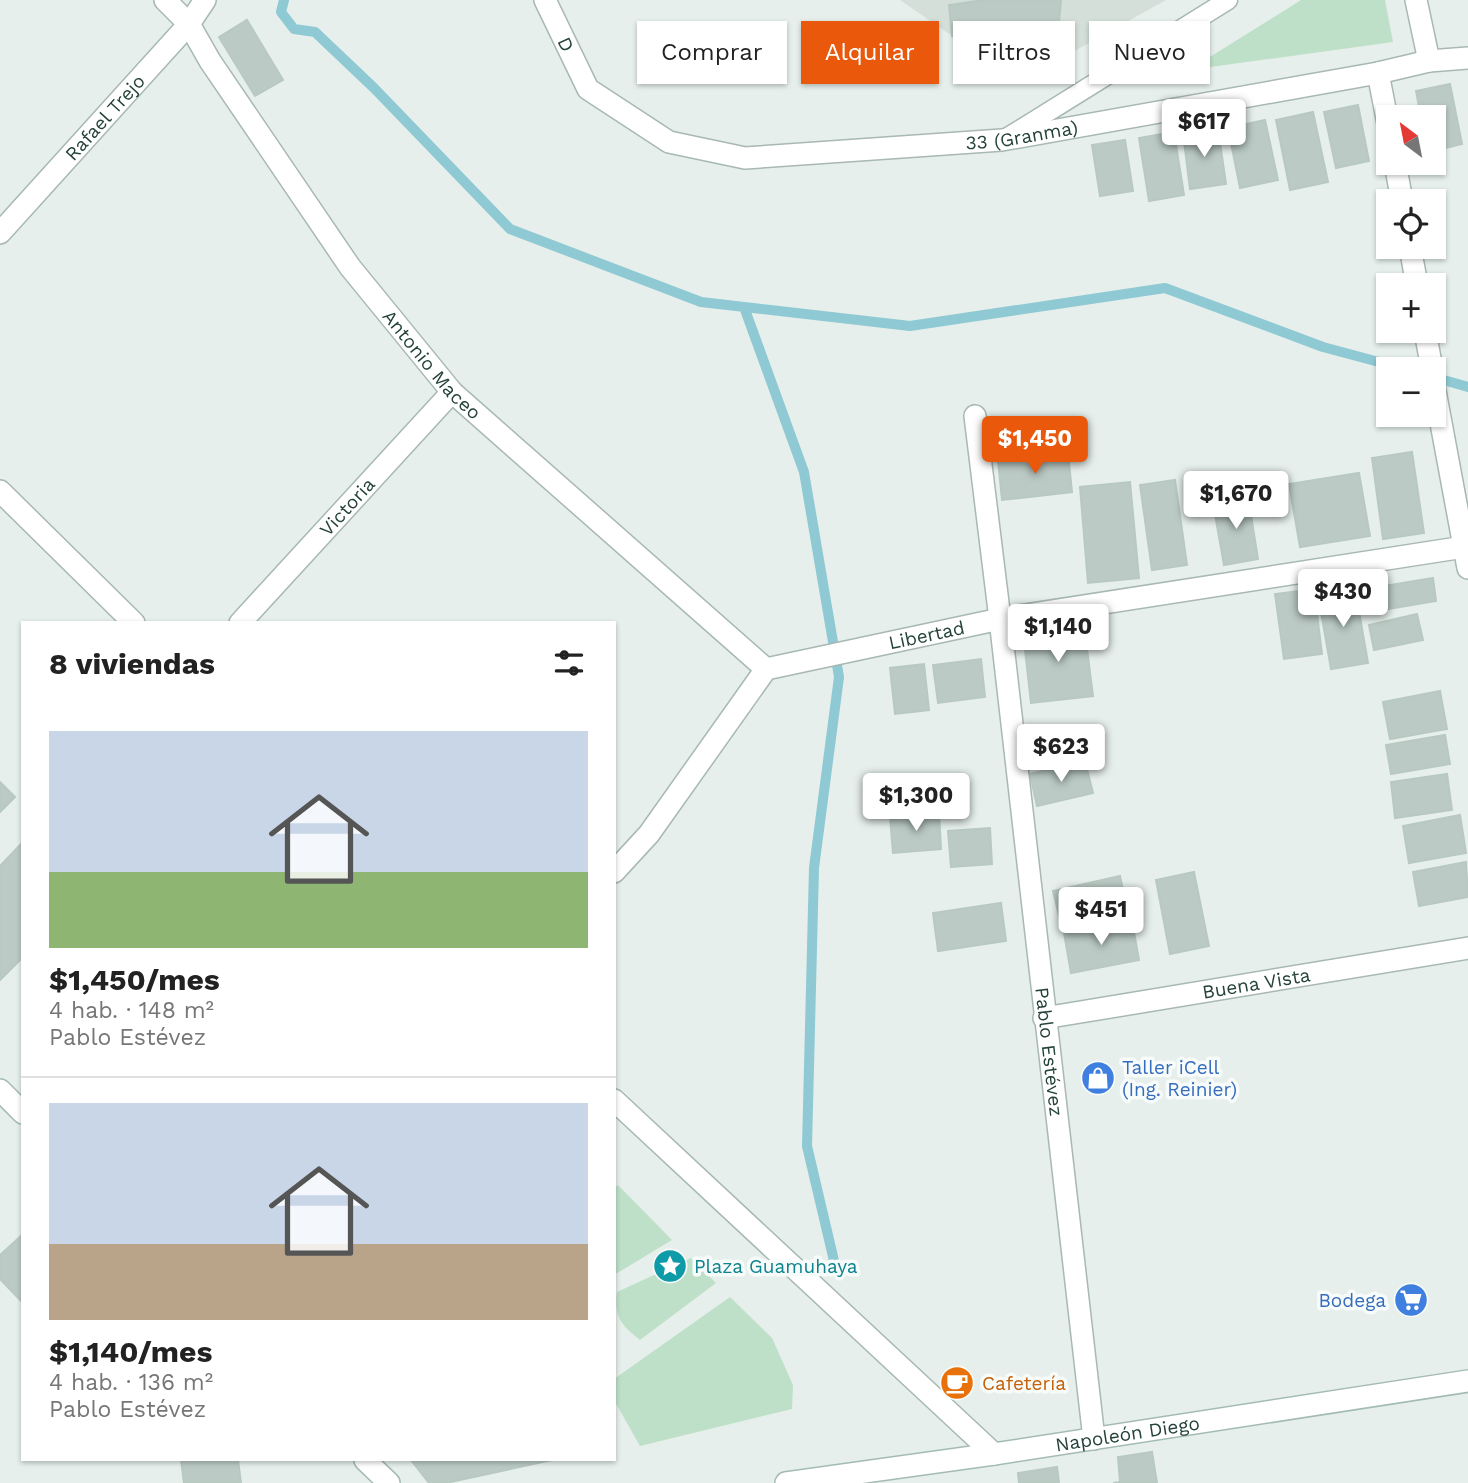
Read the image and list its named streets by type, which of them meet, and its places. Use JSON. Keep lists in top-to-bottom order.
{
  "streets": {
    "street": [
      "D",
      "Rafael Trejo",
      "33 (Granma)",
      "Antonio Maceo",
      "Victoria",
      "Libertad",
      "Buena Vista",
      "Pablo Estévez",
      "Napoleón Diego"
    ]
  },
  "crossings": [
    ["D", "33 (Granma)"],
    ["Rafael Trejo", "Antonio Maceo"],
    ["Antonio Maceo", "Victoria"],
    ["Antonio Maceo", "Libertad"],
    ["Libertad", "Pablo Estévez"],
    ["Buena Vista", "Pablo Estévez"],
    ["Pablo Estévez", "Napoleón Diego"]
  ],
  "places": {
    "shop": ["Taller iCell (Ing. Reinier)"],
    "place": ["Plaza Guamuhaya"],
    "supermarket": ["Bodega"],
    "cafe": ["Cafetería"]
  },
  "north": "top left",
  "page": {
    "chip": [
      "Comprar",
      "Alquilar",
      "Filtros",
      "Nuevo"
    ],
    "price": [
      "$617",
      "$1,450",
      "$1,670",
      "$430",
      "$1,140",
      "$623",
      "$1,300",
      "$451"
    ],
    "map_buttons": ["+", "−"],
    "heading": "8 viviendas",
    "list": [
      {
        "name": "$1,450/mes",
        "note": "4 hab. · 148 m² · Pablo Estévez"
      },
      {
        "name": "$1,140/mes",
        "note": "4 hab. · 136 m² · Pablo Estévez"
      }
    ]
  }
}
